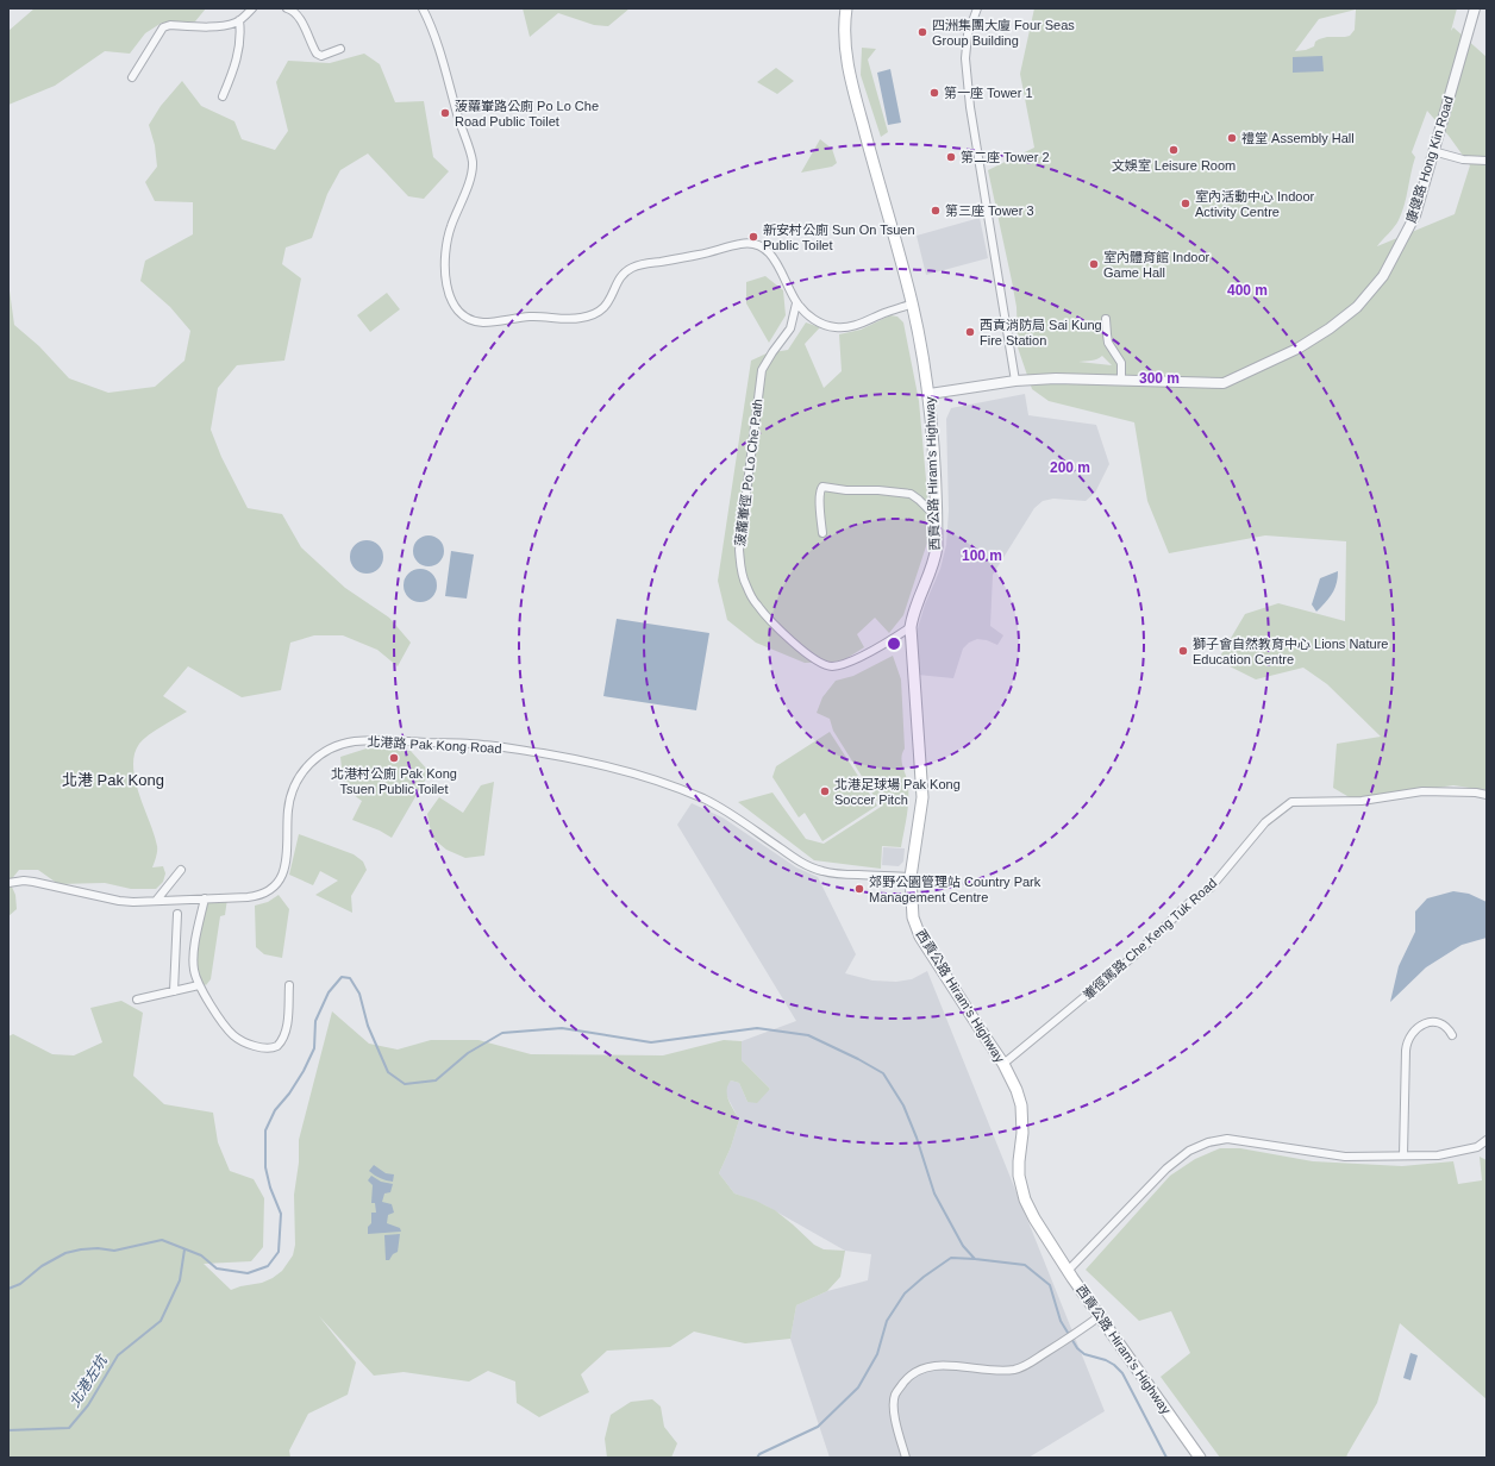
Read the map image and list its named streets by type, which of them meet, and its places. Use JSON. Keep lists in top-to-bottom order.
{
  "streets": {
    "main road": ["西貢公路 Hiram's Highway"],
    "street": [
      "康健路 Hong Kin Road",
      "菠蘿輋徑 Po Lo Che Path",
      "北港路 Pak Kong Road",
      "輋徑篤路 Che Keng Tuk Road"
    ]
  },
  "crossings": [
    ["康健路 Hong Kin Road", "西貢公路 Hiram's Highway"],
    ["菠蘿輋徑 Po Lo Che Path", "西貢公路 Hiram's Highway"],
    ["西貢公路 Hiram's Highway", "北港路 Pak Kong Road"],
    ["西貢公路 Hiram's Highway", "輋徑篤路 Che Keng Tuk Road"]
  ],
  "districts": ["北港 Pak Kong"],
  "water": ["北港左坑"],
  "places": [
    "四洲集團大廈 Four Seas Group Building",
    "第一座 Tower 1",
    "菠蘿輋路公廁 Po Lo Che Road Public Toilet",
    "禮堂 Assembly Hall",
    "文娛室 Leisure Room",
    "第二座 Tower 2",
    "室內活動中心 Indoor Activity Centre",
    "第三座 Tower 3",
    "新安村公廁 Sun On Tsuen Public Toilet",
    "室內體育館 Indoor Game Hall",
    "西貢消防局 Sai Kung Fire Station",
    "獅子會自然教育中心 Lions Nature Education Centre",
    "北港村公廁 Pak Kong Tsuen Public Toilet",
    "北港足球場 Pak Kong Soccer Pitch",
    "郊野公園管理站 Country Park Management Centre"
  ],
  "rings": [
    "400 m",
    "300 m",
    "200 m",
    "100 m"
  ]
}
